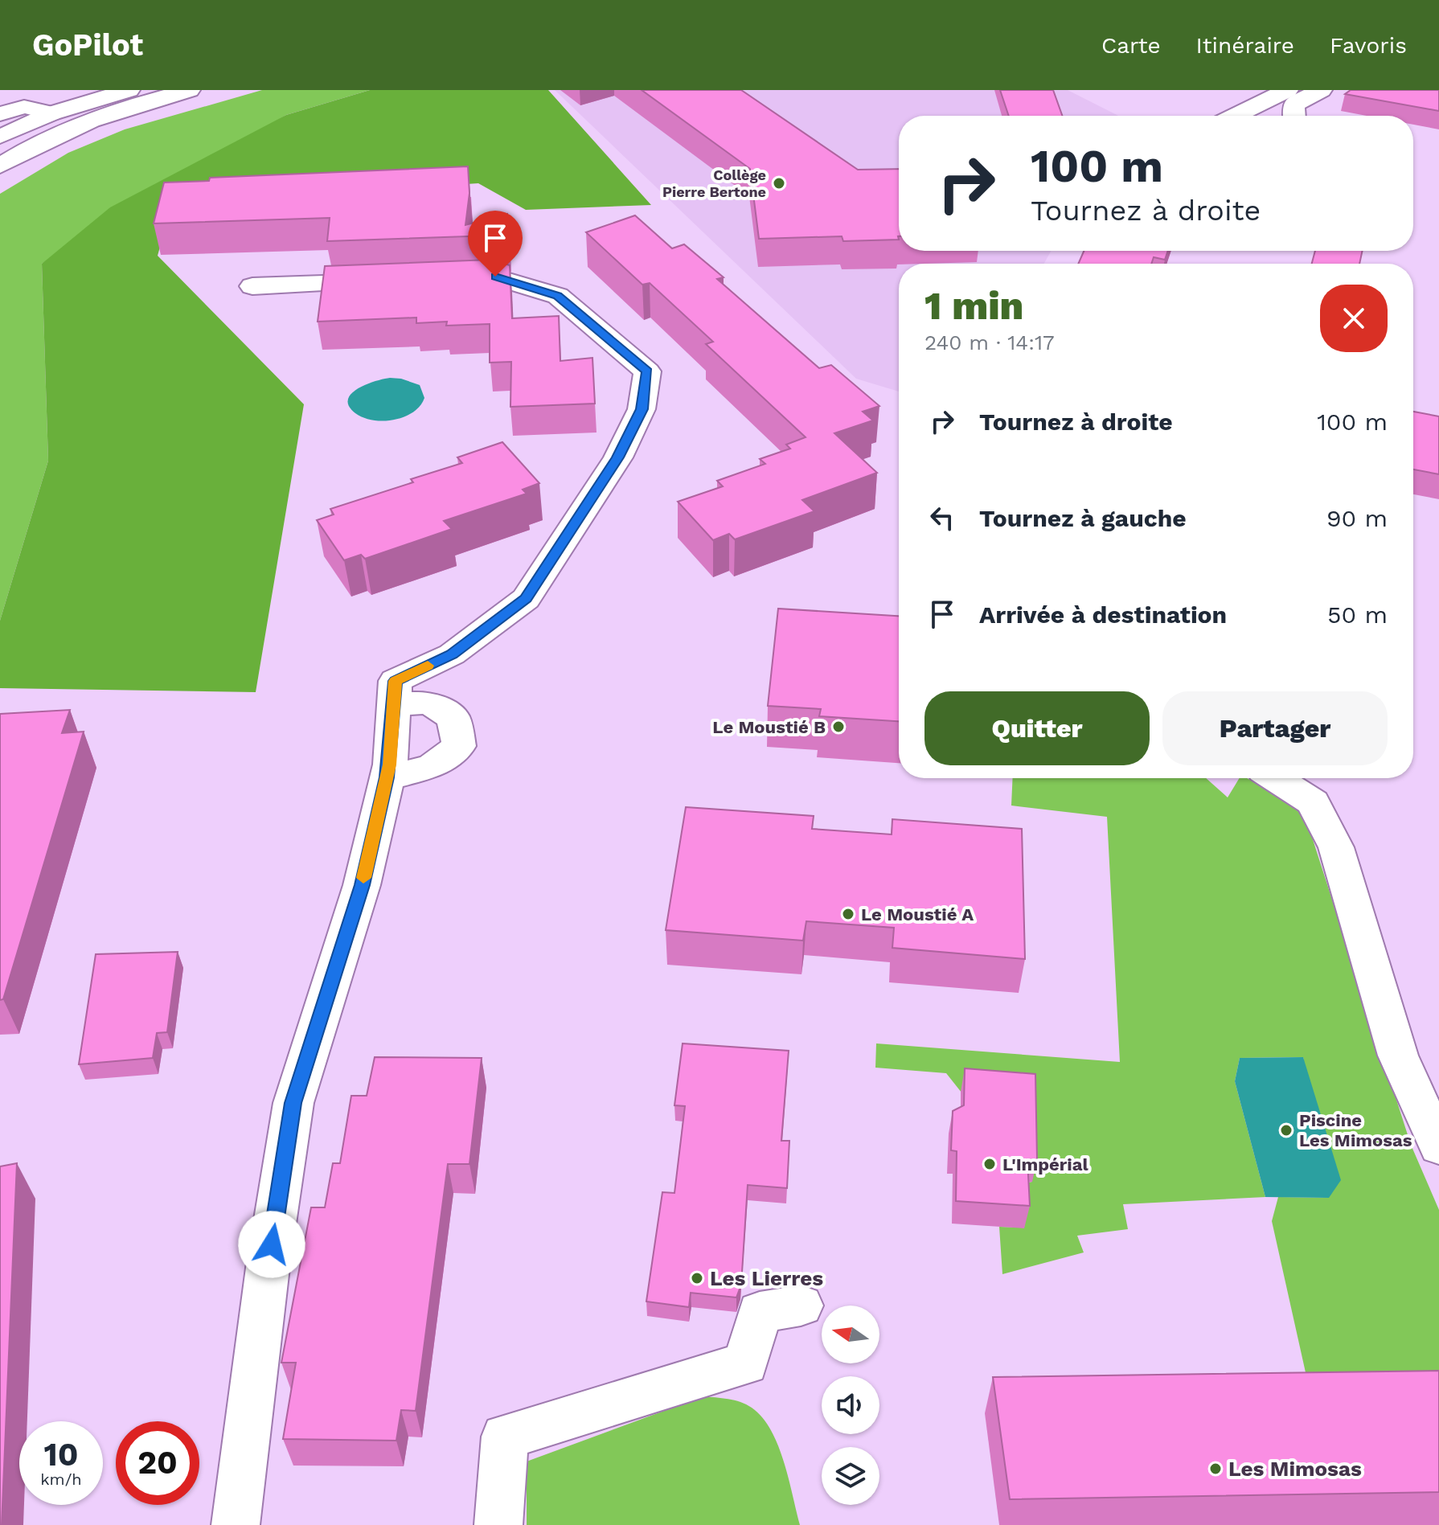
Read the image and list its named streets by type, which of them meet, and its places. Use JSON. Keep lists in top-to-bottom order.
{
  "places": [
    "Collège Pierre Bertone",
    "Le Moustié B",
    "Le Moustié A",
    "Piscine Les Mimosas",
    "L'Impérial",
    "Les Lierres",
    "Les Mimosas"
  ],
  "north": "left",
  "page": {
    "header": "GoPilot",
    "nav": ["Carte", "Itinéraire", "Favoris"],
    "turn": ["100 m", "Tournez à droite"],
    "heading": ["1 min", "240 m · 14:17"],
    "list": [
      {
        "name": "Tournez à droite",
        "value": "100 m"
      },
      {
        "name": "Tournez à gauche",
        "value": "90 m"
      },
      {
        "name": "Arrivée à destination",
        "value": "50 m"
      }
    ],
    "buttons": ["Quitter", "Partager"],
    "speed": "10 km/h",
    "limit": "20"
  }
}
